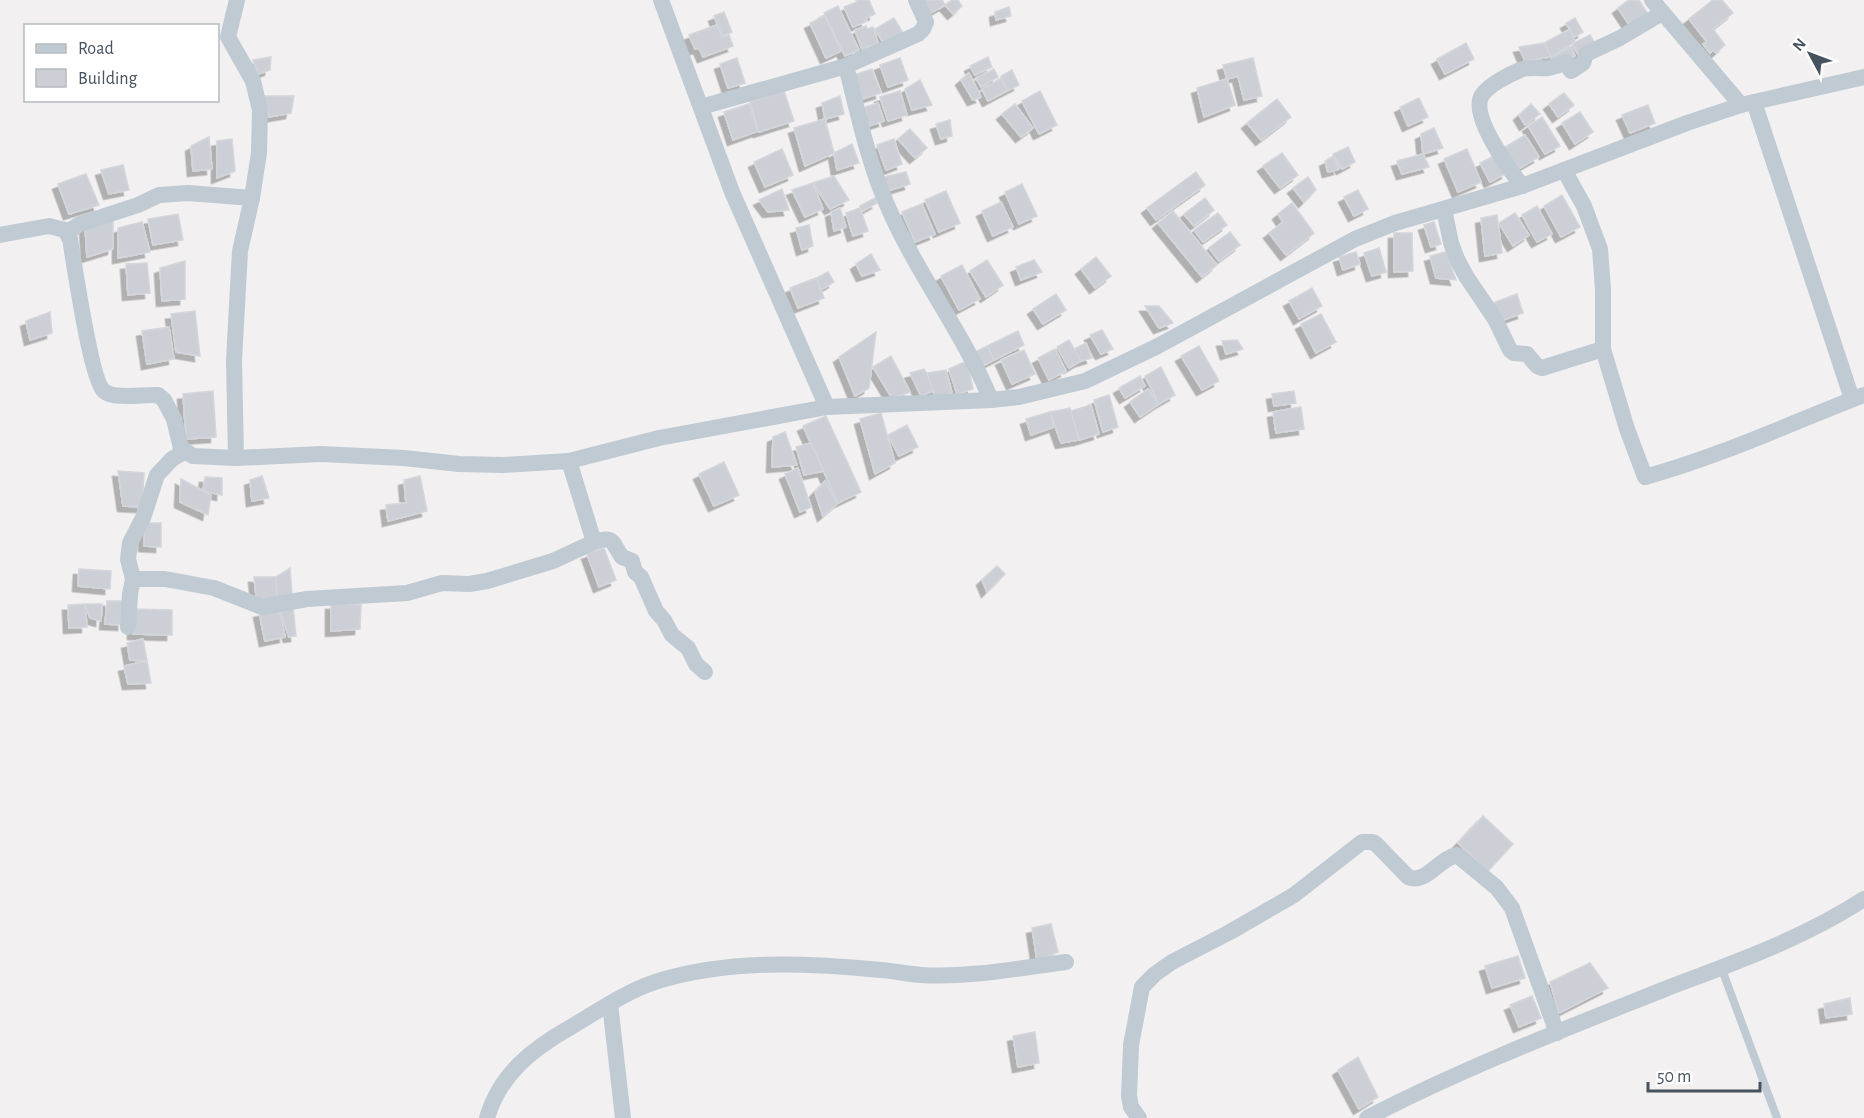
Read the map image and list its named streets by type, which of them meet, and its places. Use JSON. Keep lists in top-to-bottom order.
{
  "legend": ["Road", "Building"],
  "scale_bar": "50 m",
  "north": "top left"
}
